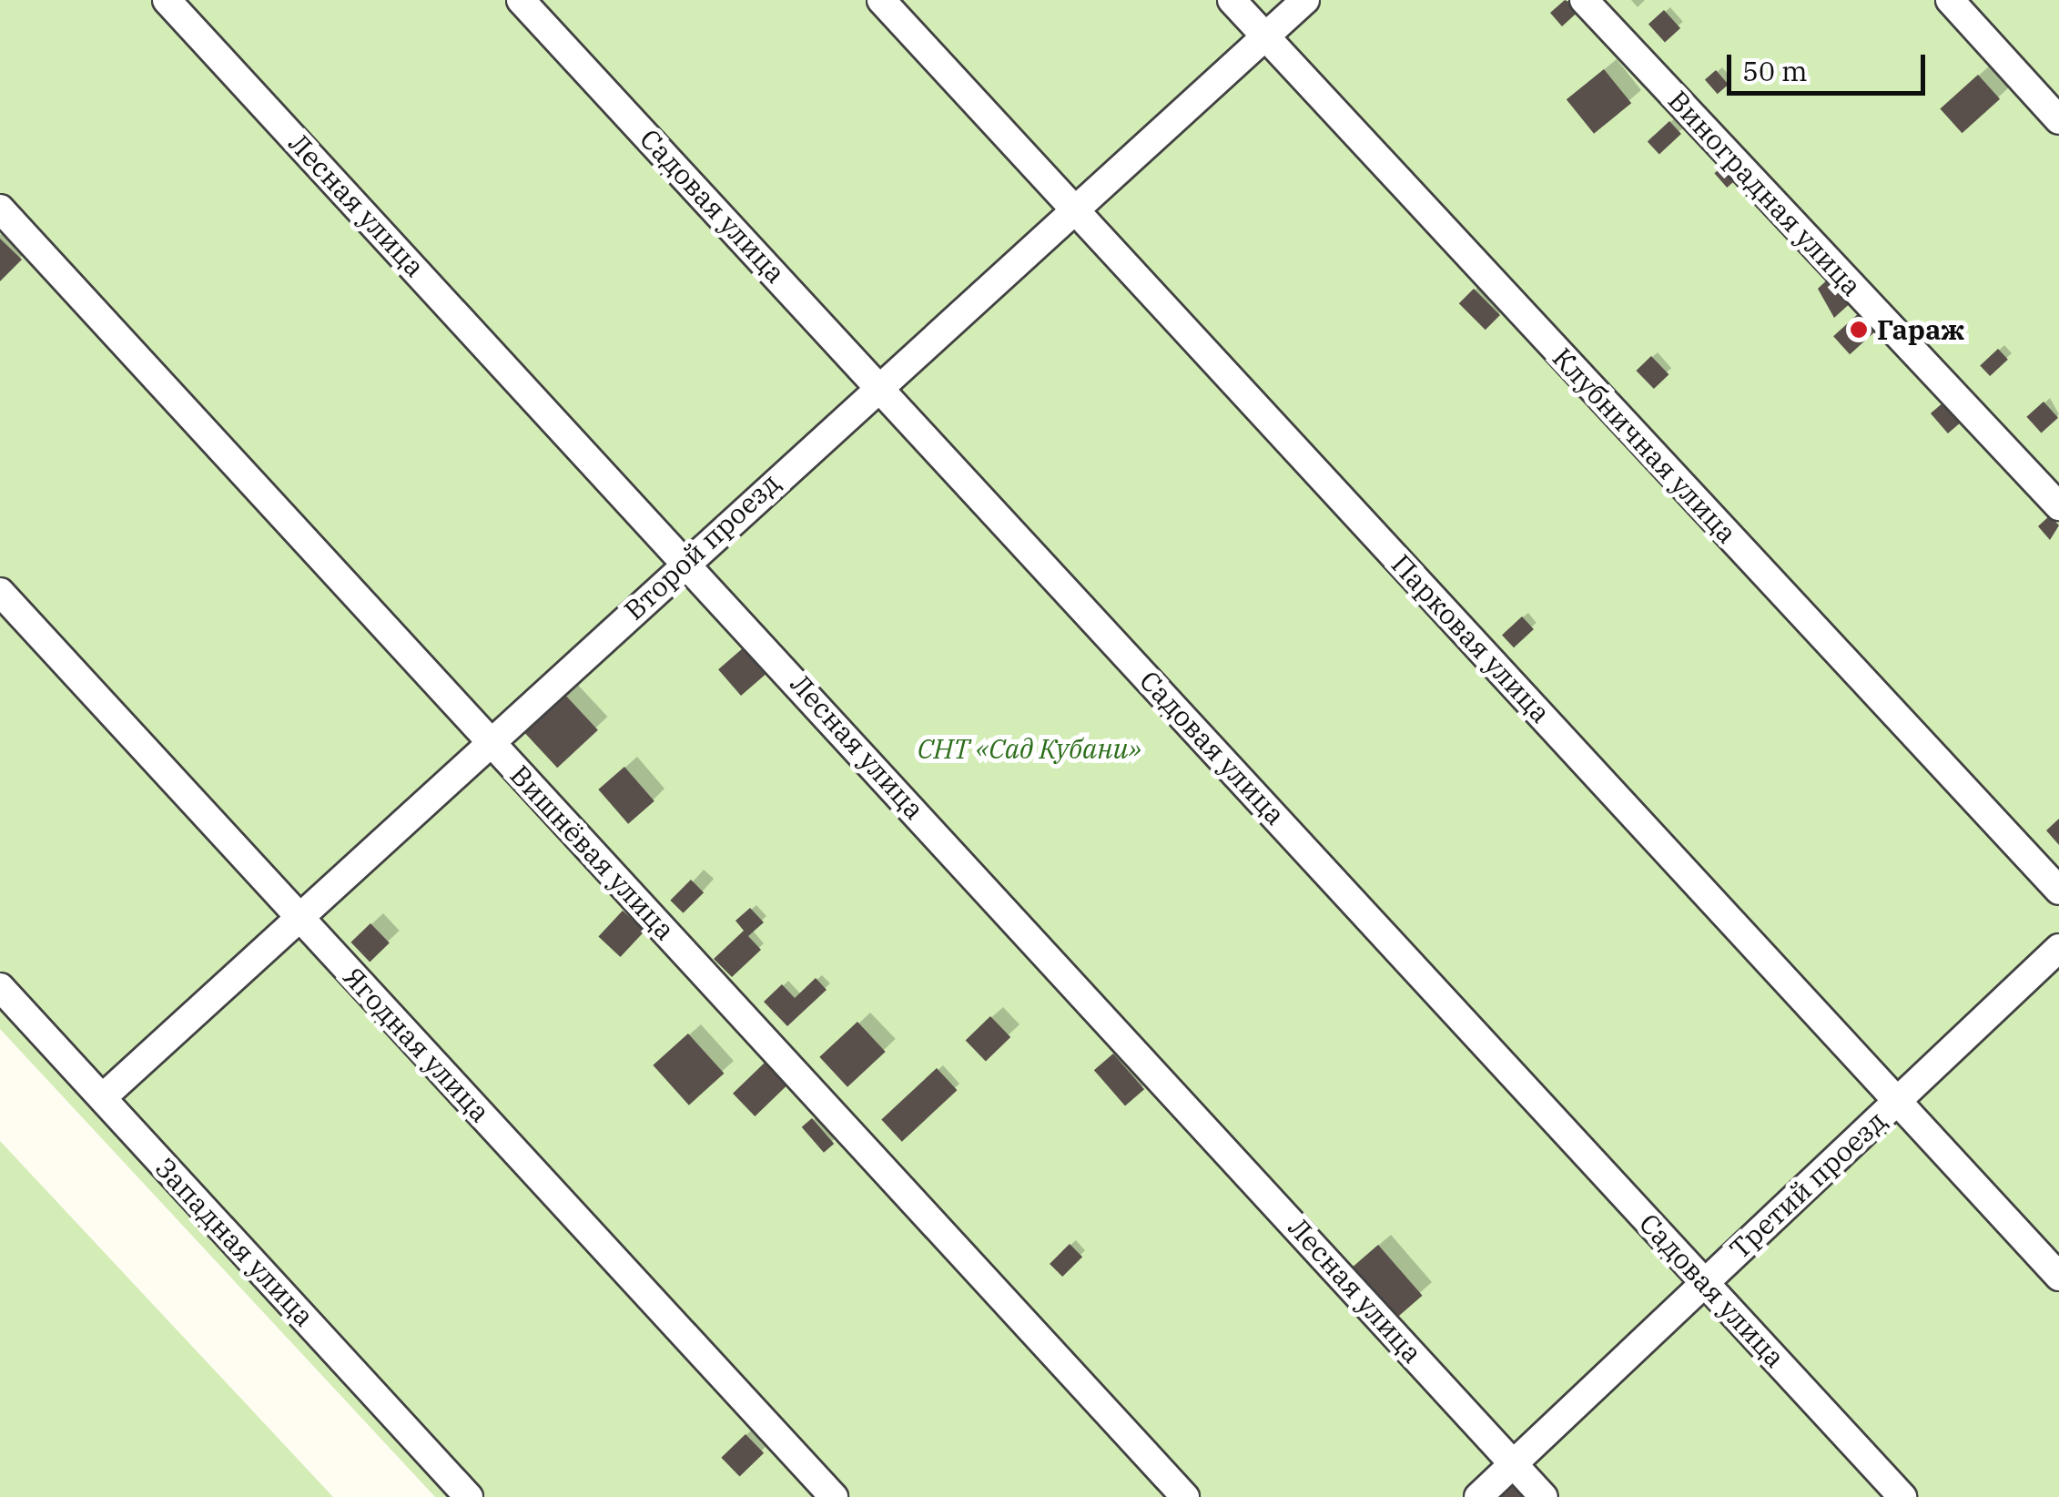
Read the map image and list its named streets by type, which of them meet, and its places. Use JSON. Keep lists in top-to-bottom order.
{
  "streets": {
    "street": [
      "Виноградная улица",
      "Лесная улица",
      "Садовая улица",
      "Клубничная улица",
      "Второй проезд",
      "Парковая улица",
      "Вишнёвая улица",
      "Ягодная улица",
      "Третий проезд",
      "Западная улица"
    ]
  },
  "crossings": [
    ["Лесная улица", "Второй проезд"],
    ["Лесная улица", "Третий проезд"],
    ["Садовая улица", "Второй проезд"],
    ["Садовая улица", "Третий проезд"],
    ["Клубничная улица", "Второй проезд"],
    ["Второй проезд", "Парковая улица"],
    ["Второй проезд", "Вишнёвая улица"],
    ["Второй проезд", "Ягодная улица"],
    ["Второй проезд", "Западная улица"],
    ["Парковая улица", "Третий проезд"]
  ],
  "parks": ["СНТ «Сад Кубани»"],
  "places": ["Гараж"],
  "scale_bar": "50 m"
}
